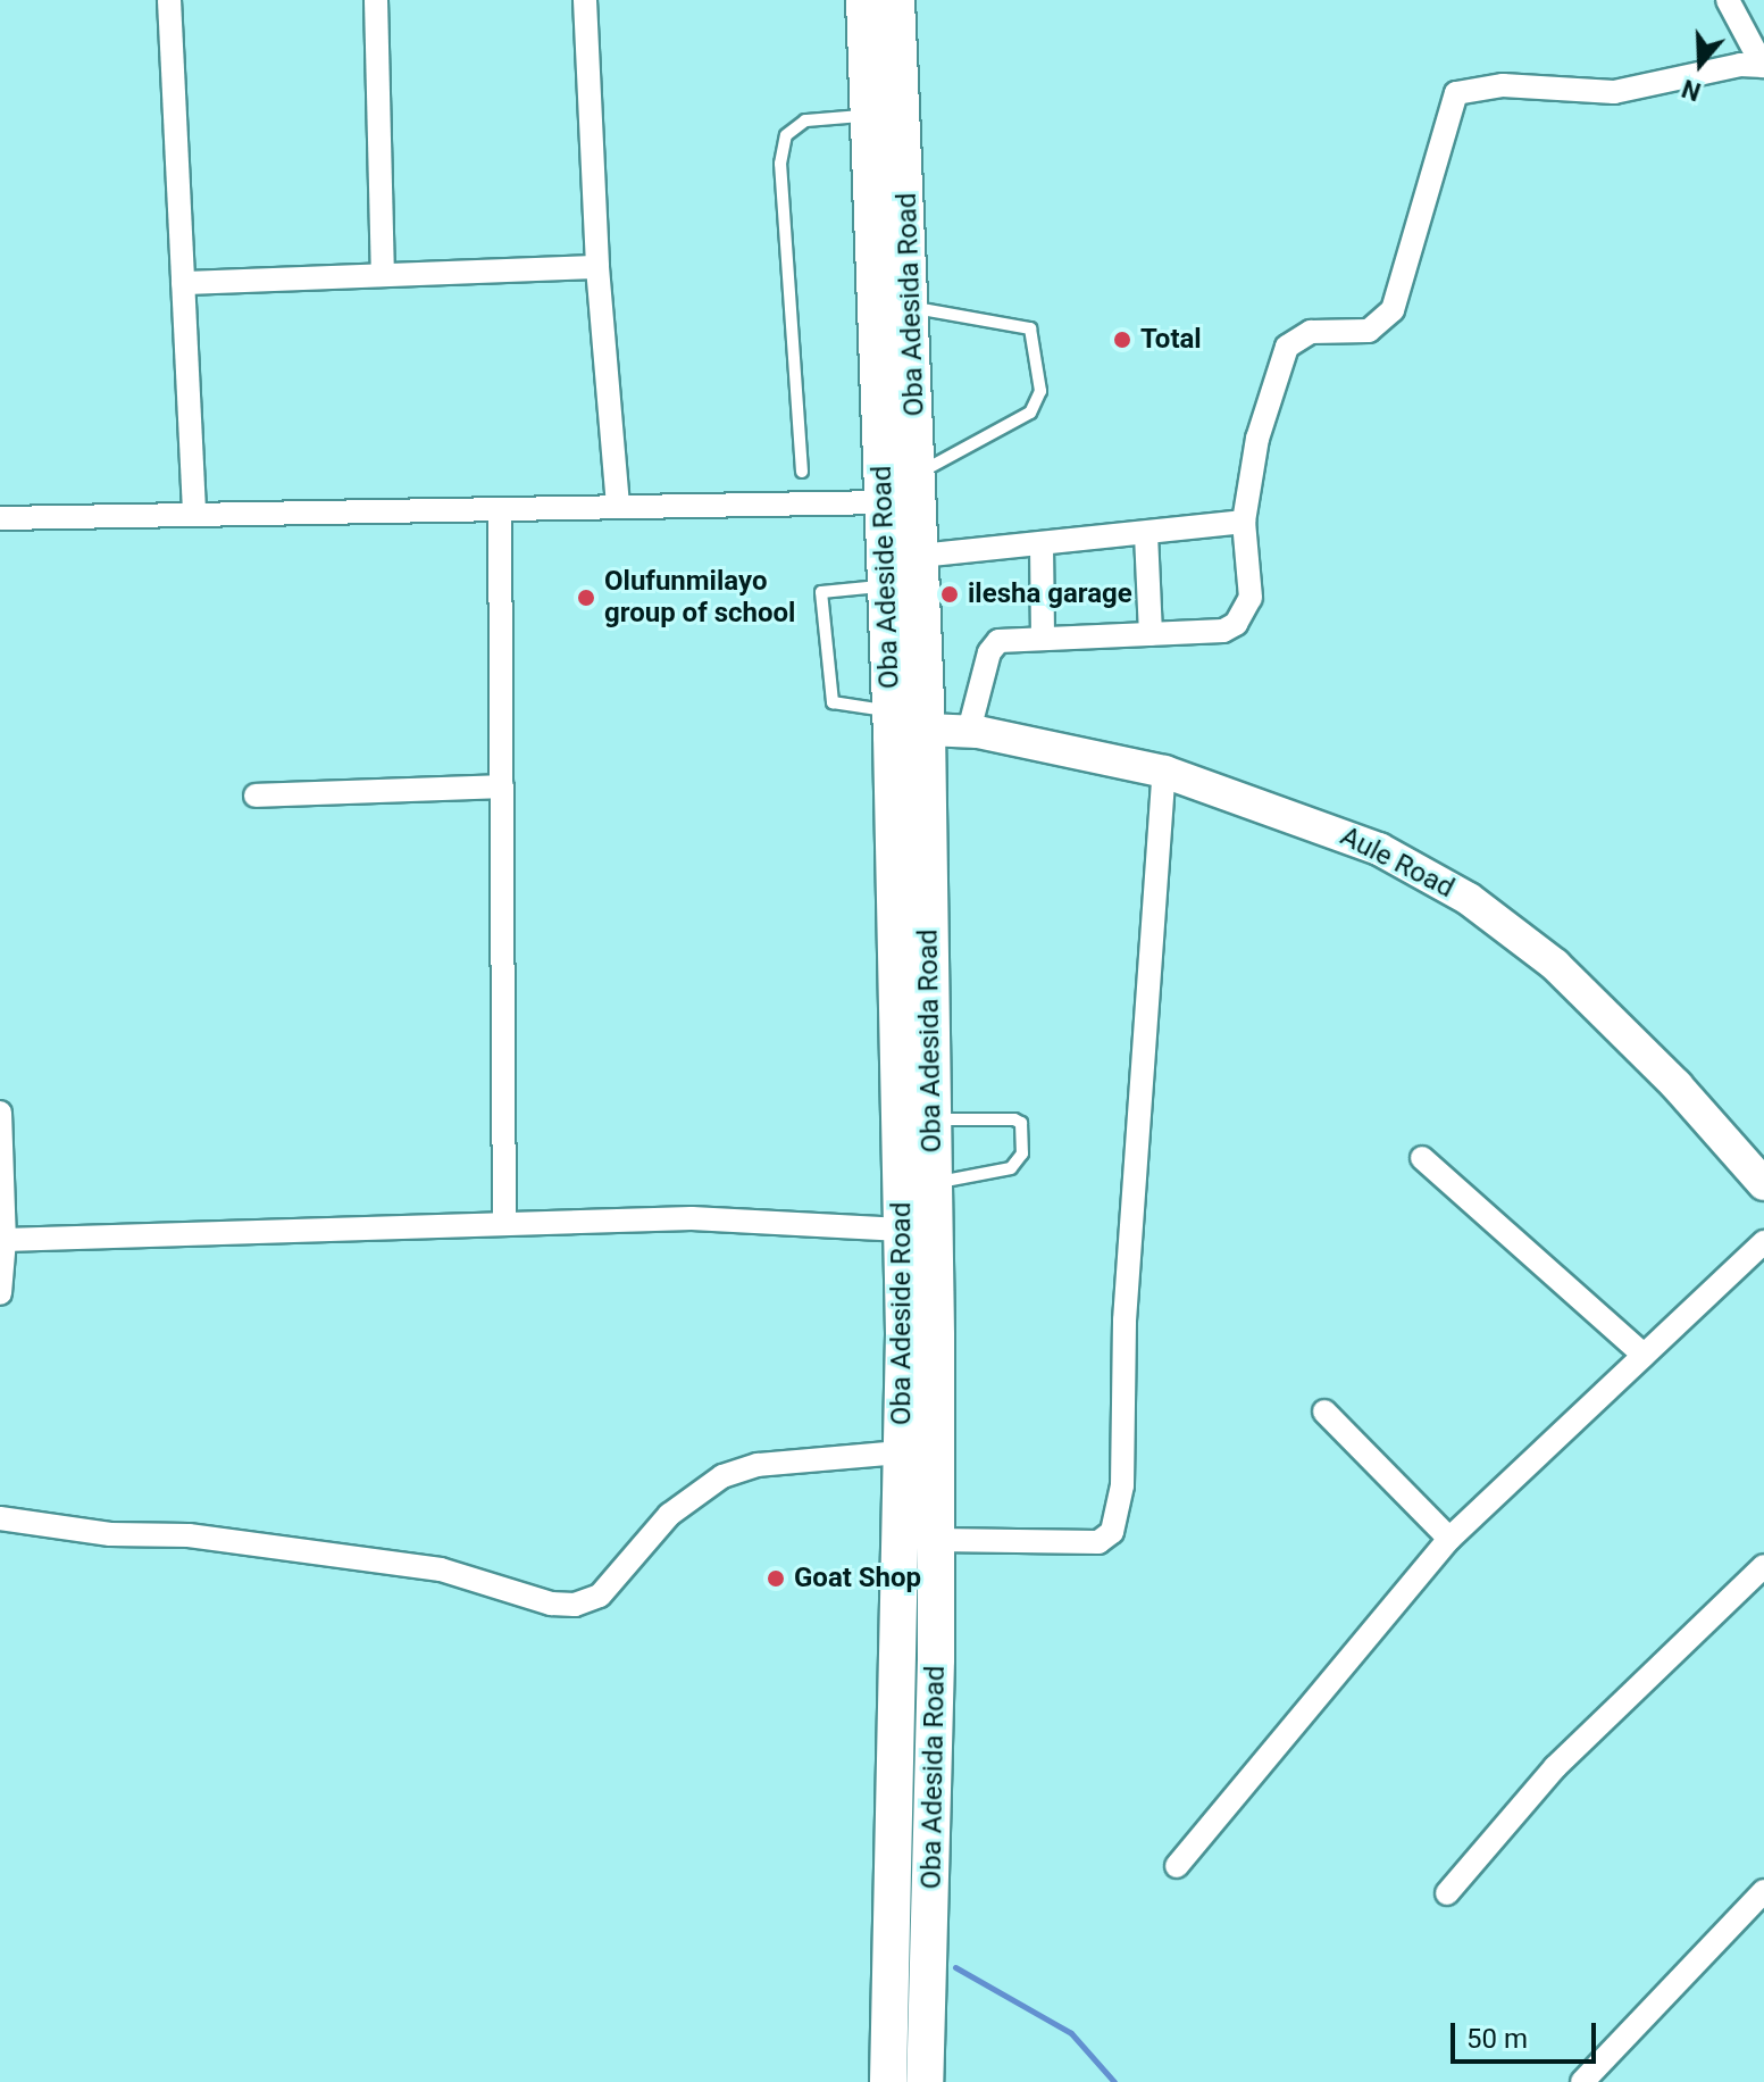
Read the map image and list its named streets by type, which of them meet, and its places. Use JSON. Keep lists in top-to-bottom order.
{
  "streets": {
    "main road": ["Oba Adesida Road", "Oba Adeside Road"],
    "street": ["Aule Road"]
  },
  "crossings": [
    ["Oba Adesida Road", "Aule Road"]
  ],
  "places": [
    "Total",
    "ilesha garage",
    "Olufunmilayo group of school",
    "Goat Shop"
  ],
  "scale_bar": "50 m",
  "north": "bottom"
}
